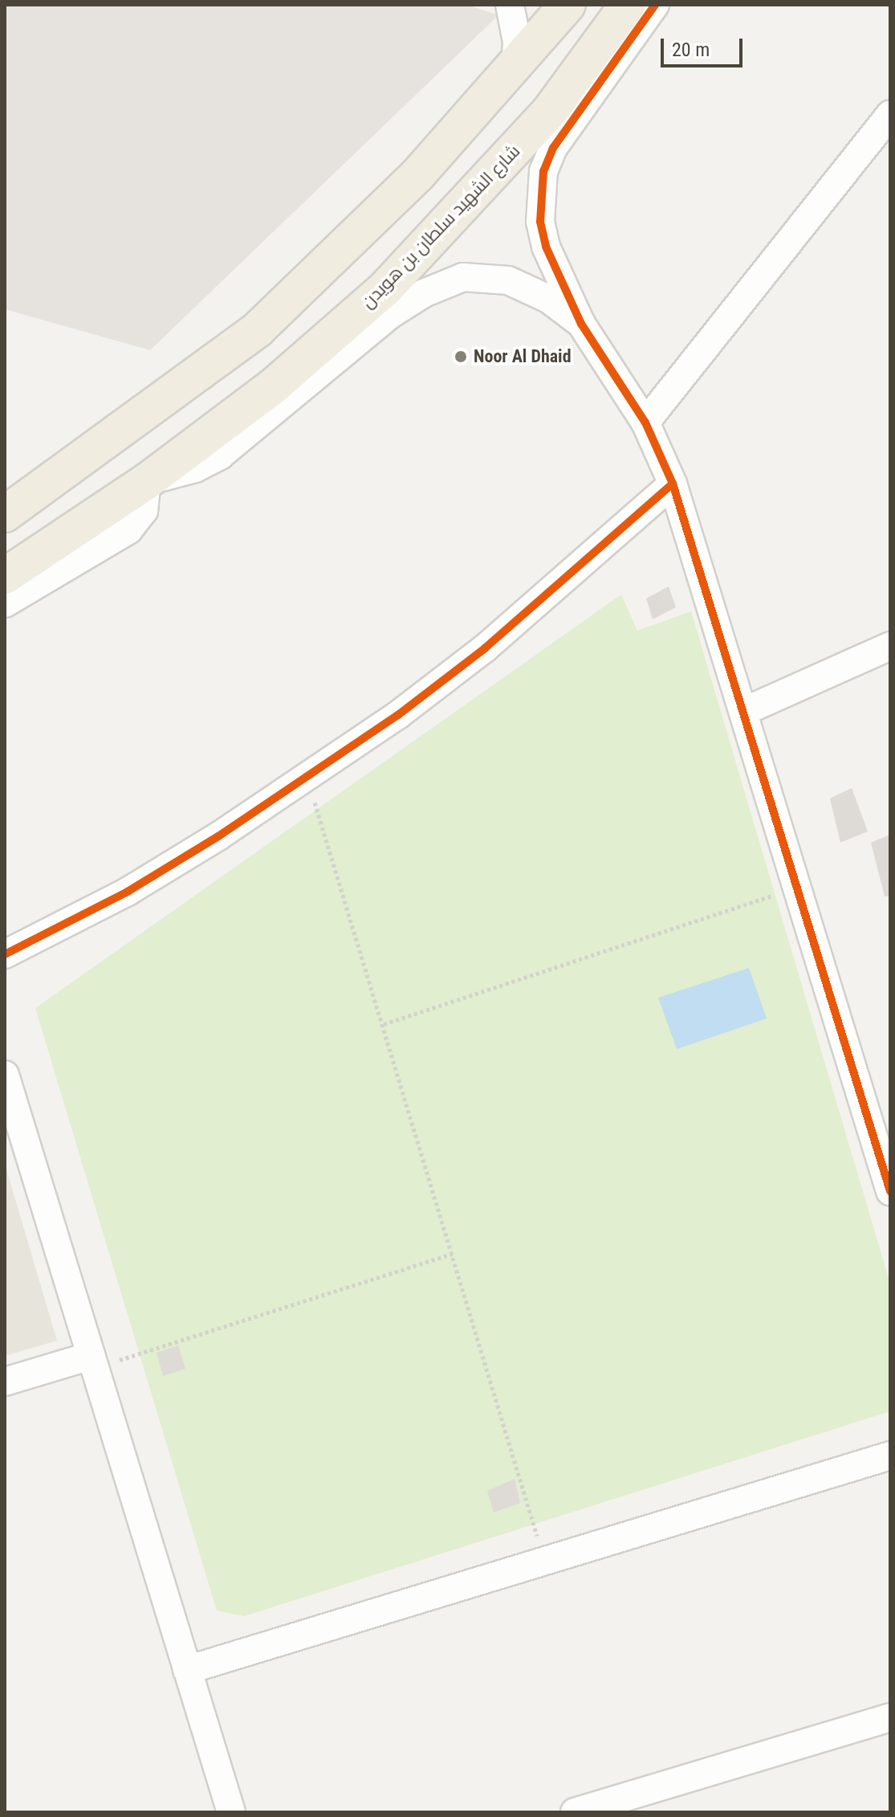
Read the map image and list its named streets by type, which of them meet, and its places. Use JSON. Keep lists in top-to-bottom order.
{
  "streets": {
    "highway": ["شارع الشهيد سلطان بن هويدن"]
  },
  "places": ["Noor Al Dhaid"],
  "scale_bar": "20 m"
}
